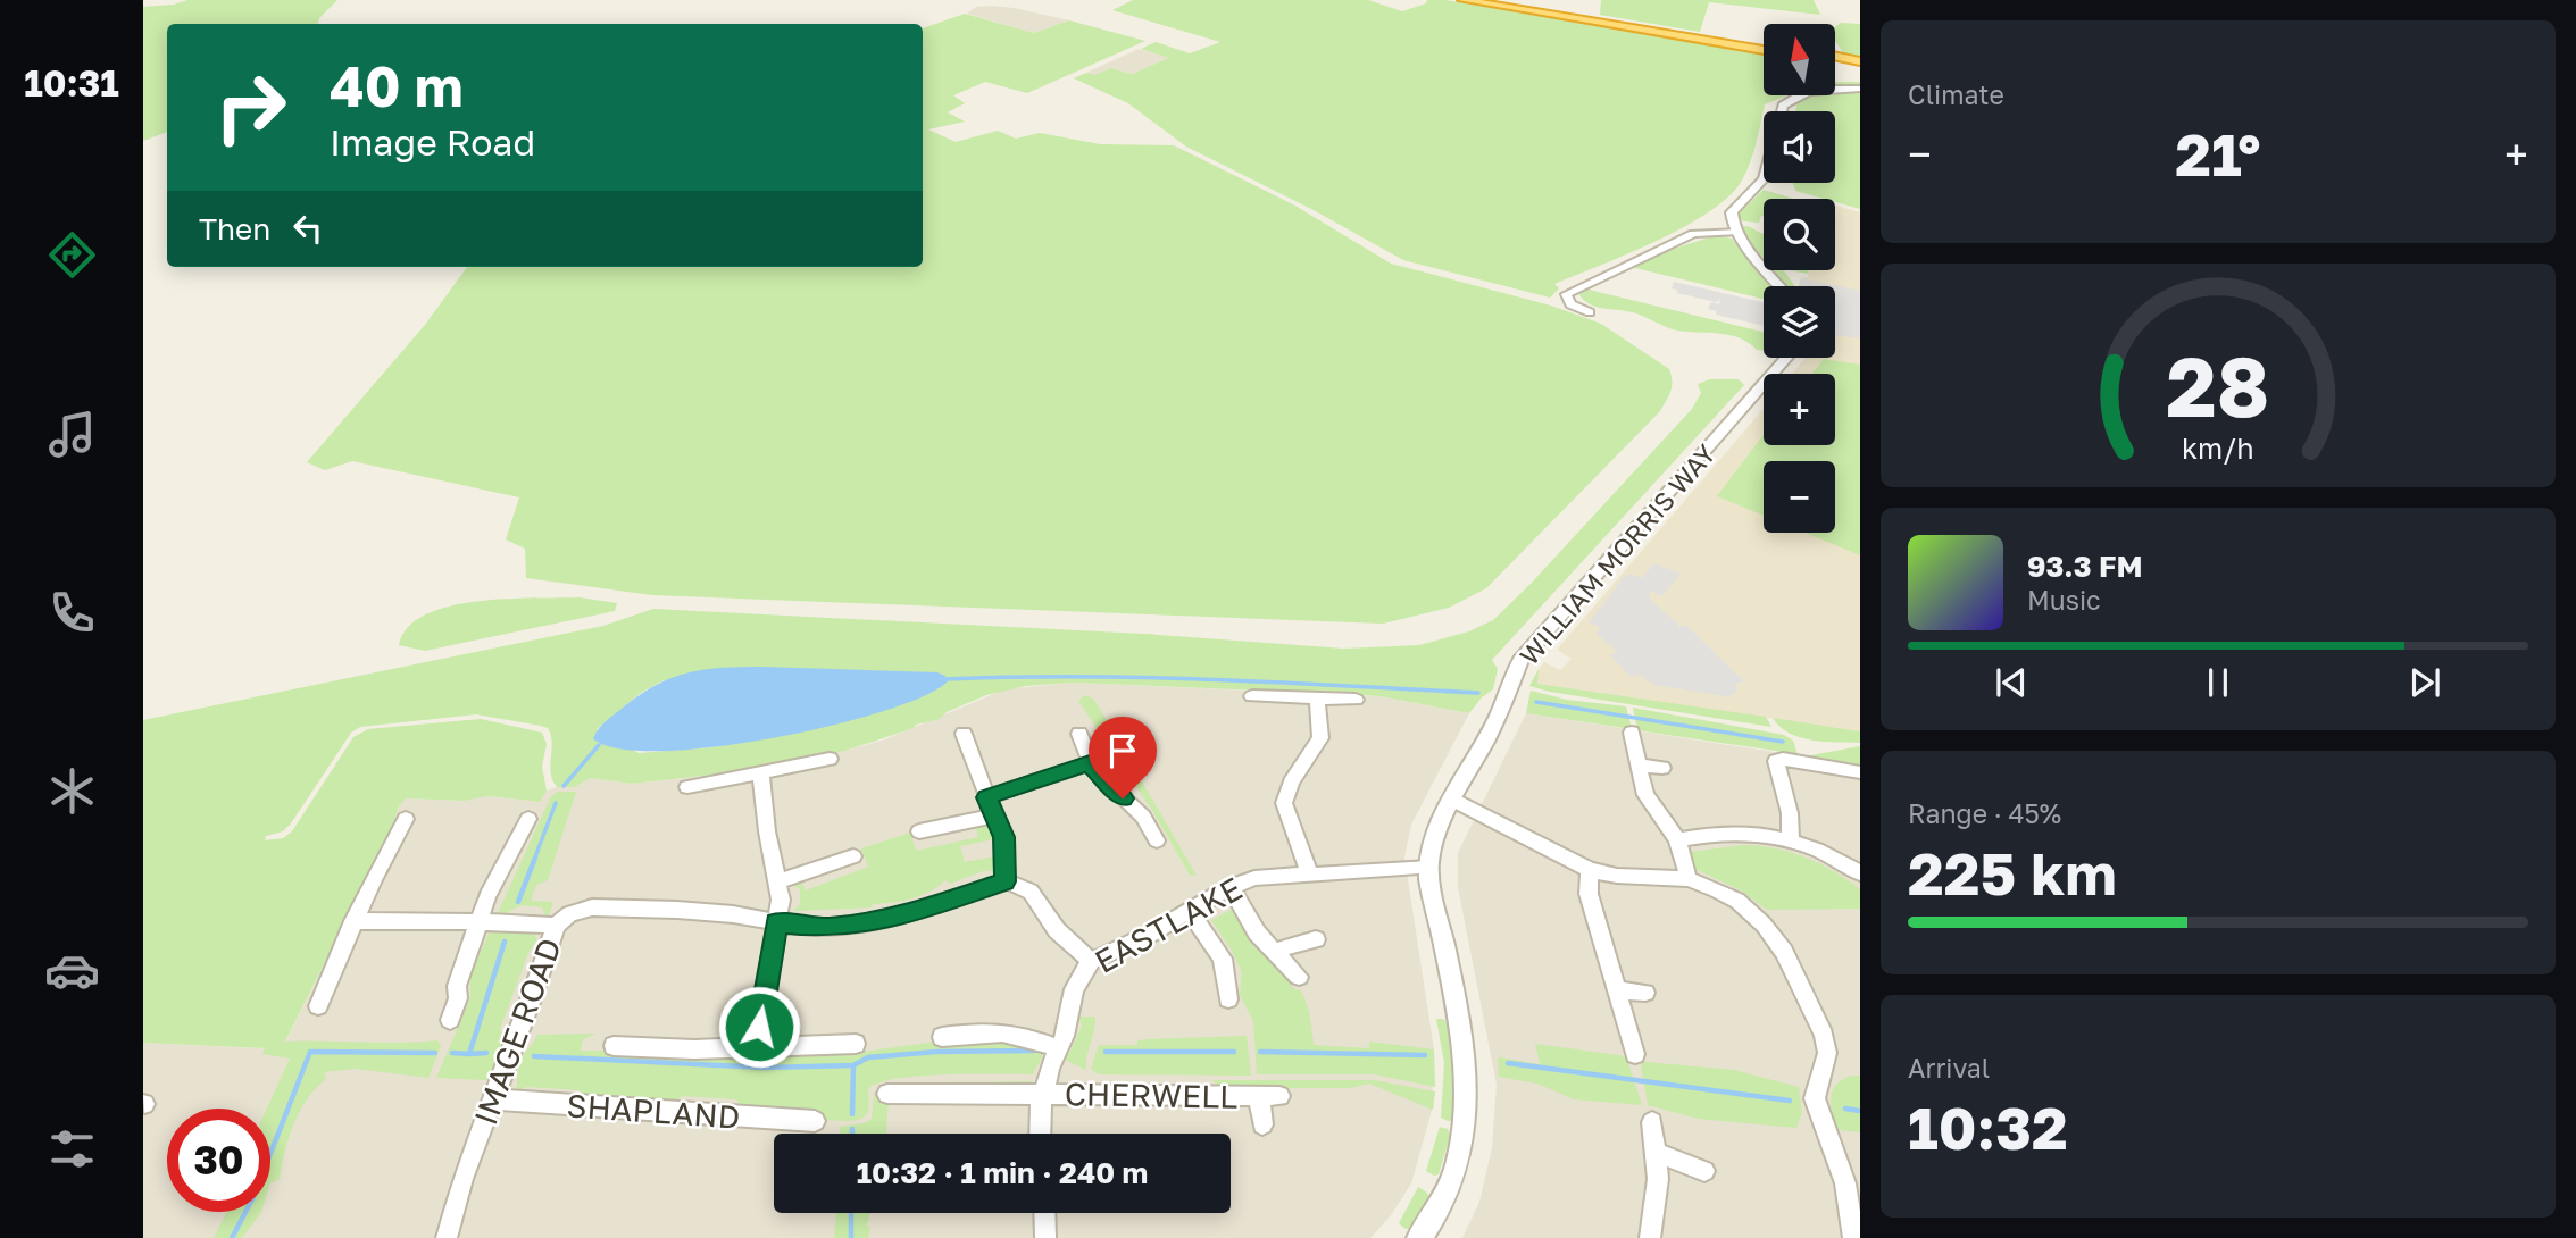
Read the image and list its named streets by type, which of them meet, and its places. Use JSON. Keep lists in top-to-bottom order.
{
  "streets": {
    "street": [
      "WILLIAM MORRIS WAY",
      "EASTLAKE",
      "IMAGE ROAD",
      "CHERWELL",
      "SHAPLAND"
    ]
  },
  "crossings": [
    ["WILLIAM MORRIS WAY", "EASTLAKE"],
    ["EASTLAKE", "CHERWELL"],
    ["IMAGE ROAD", "SHAPLAND"]
  ],
  "north": "top",
  "page": {
    "tabs": "10:31",
    "tile": [
      "Climate",
      ["Range · 45%", "225 km"],
      ["Arrival", "10:32"]
    ],
    "map_buttons": ["+", "−"],
    "turn": ["40 m", "Image Road"],
    "heat": ["−", "21°", "+"],
    "then": "Then",
    "song": ["93.3 FM", "Music"],
    "limit": "30",
    "trip": "10:32 · 1 min · 240 m",
    "gauge": ["28", "km/h"]
  }
}
